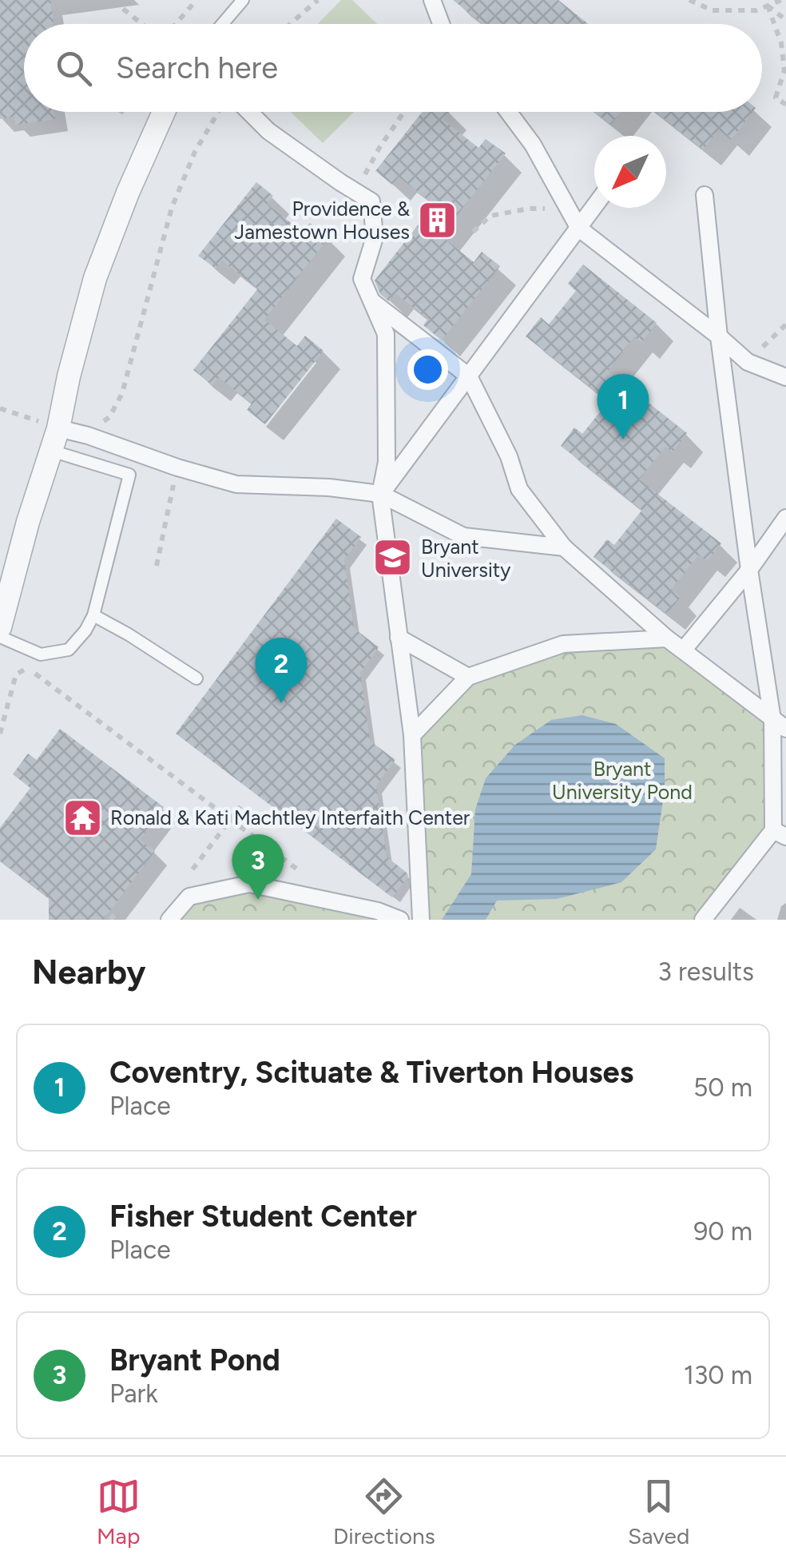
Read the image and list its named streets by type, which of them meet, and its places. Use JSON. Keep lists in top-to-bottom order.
{
  "parks": ["Bryant University Pond"],
  "places": {
    "building": ["Providence & Jamestown Houses"],
    "school or university": ["Bryant University"],
    "temple": ["Ronald & Kati Machtley Interfaith Center"]
  },
  "north": "bottom left",
  "page": {
    "search": "Search here",
    "pins": ["1", "2", "3"],
    "heading": ["Nearby", "3 results"],
    "list": [
      {
        "mark": "1",
        "name": "Coventry, Scituate & Tiverton Houses",
        "note": "Place",
        "value": "50 m"
      },
      {
        "mark": "2",
        "name": "Fisher Student Center",
        "note": "Place",
        "value": "90 m"
      },
      {
        "mark": "3",
        "name": "Bryant Pond",
        "note": "Park",
        "value": "130 m"
      }
    ],
    "nav": ["Map", "Directions", "Saved"]
  }
}
